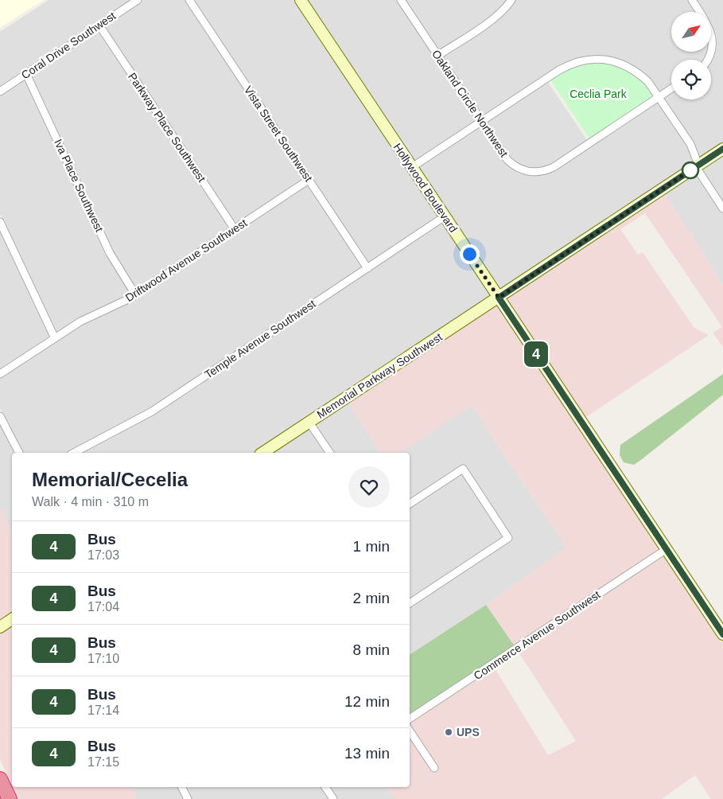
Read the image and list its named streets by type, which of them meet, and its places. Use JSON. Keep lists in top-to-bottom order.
{
  "streets": {
    "street": [
      "Coral Drive Southwest",
      "Oakland Circle Northwest",
      "Parkway Place Southwest",
      "Vista Street Southwest",
      "Iva Place Southwest",
      "Hollywood Boulevard",
      "Driftwood Avenue Southwest",
      "Temple Avenue Southwest",
      "Memorial Parkway Southwest",
      "Commerce Avenue Southwest"
    ]
  },
  "crossings": [
    ["Coral Drive Southwest", "Parkway Place Southwest"],
    ["Coral Drive Southwest", "Iva Place Southwest"],
    ["Parkway Place Southwest", "Driftwood Avenue Southwest"],
    ["Vista Street Southwest", "Driftwood Avenue Southwest"],
    ["Vista Street Southwest", "Temple Avenue Southwest"],
    ["Iva Place Southwest", "Driftwood Avenue Southwest"],
    ["Hollywood Boulevard", "Temple Avenue Southwest"],
    ["Hollywood Boulevard", "Memorial Parkway Southwest"],
    ["Hollywood Boulevard", "Commerce Avenue Southwest"]
  ],
  "parks": ["Ceclia Park"],
  "places": ["UPS"],
  "lines": ["bus line 4"],
  "north": "top right",
  "page": {
    "on_map": "4",
    "heading": ["Memorial/Cecelia", "Walk · 4 min · 310 m"],
    "list": [
      {
        "mark": "4",
        "name": "Bus",
        "note": "17:03",
        "value": "1 min"
      },
      {
        "mark": "4",
        "name": "Bus",
        "note": "17:04",
        "value": "2 min"
      },
      {
        "mark": "4",
        "name": "Bus",
        "note": "17:10",
        "value": "8 min"
      },
      {
        "mark": "4",
        "name": "Bus",
        "note": "17:14",
        "value": "12 min"
      },
      {
        "mark": "4",
        "name": "Bus",
        "note": "17:15",
        "value": "13 min"
      }
    ]
  }
}
